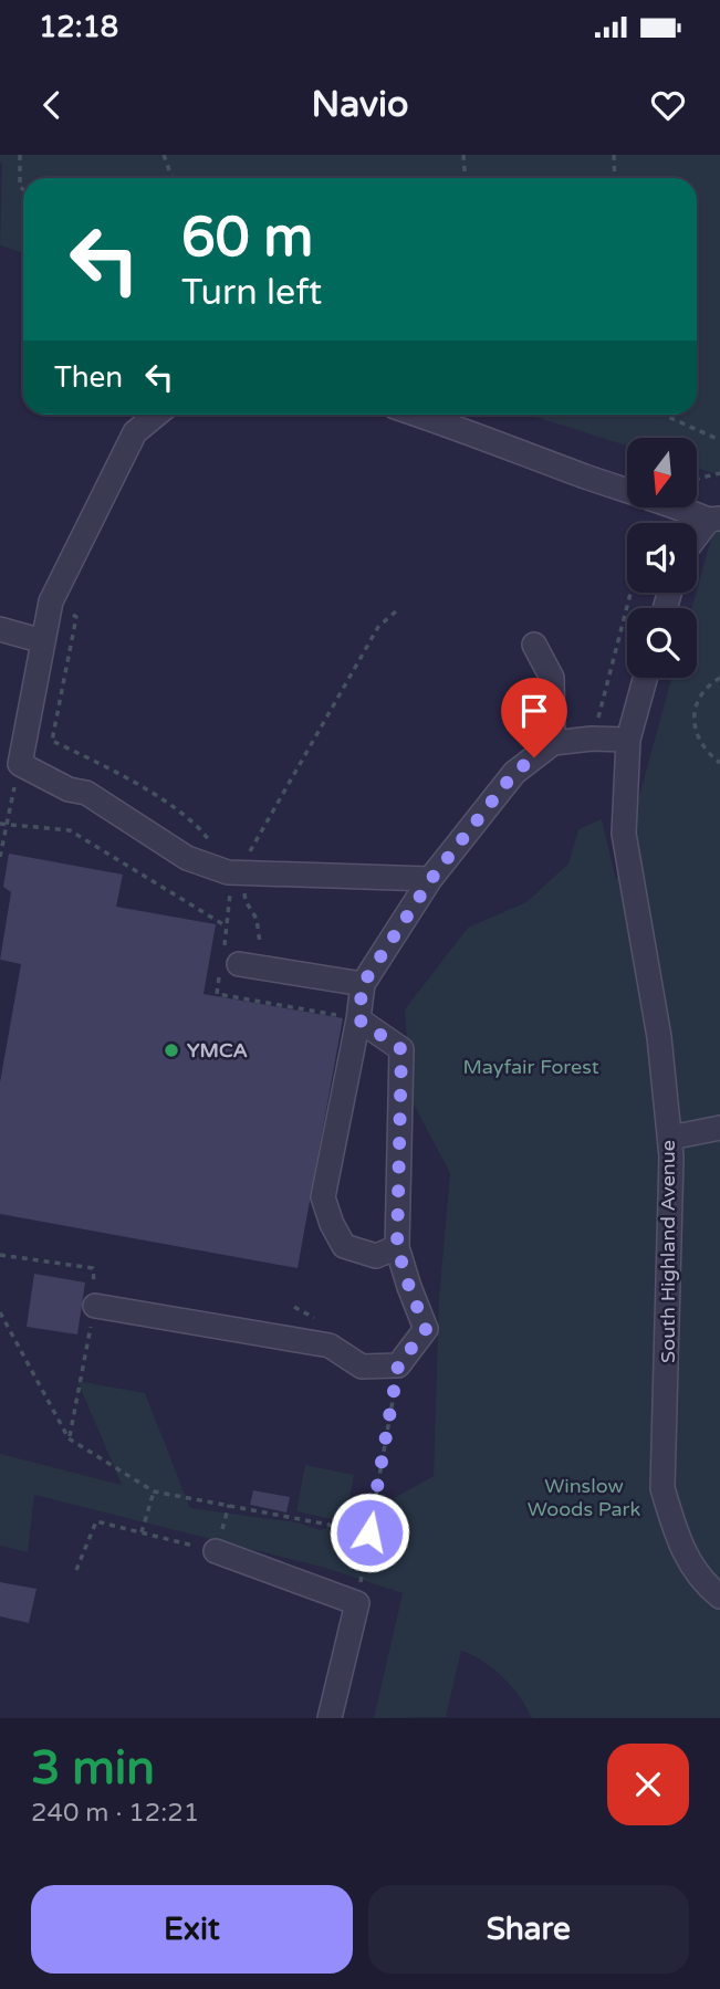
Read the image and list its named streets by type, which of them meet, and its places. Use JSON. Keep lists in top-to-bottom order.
{
  "streets": {
    "street": ["South Highland Avenue"]
  },
  "parks": ["Mayfair Forest", "Winslow Woods Park"],
  "places": ["YMCA"],
  "north": "bottom",
  "page": {
    "status": "12:18",
    "header": "Navio",
    "turn": ["60 m", "Turn left"],
    "then": "Then",
    "heading": ["3 min", "240 m · 12:21"],
    "buttons": ["Exit", "Share"]
  }
}
